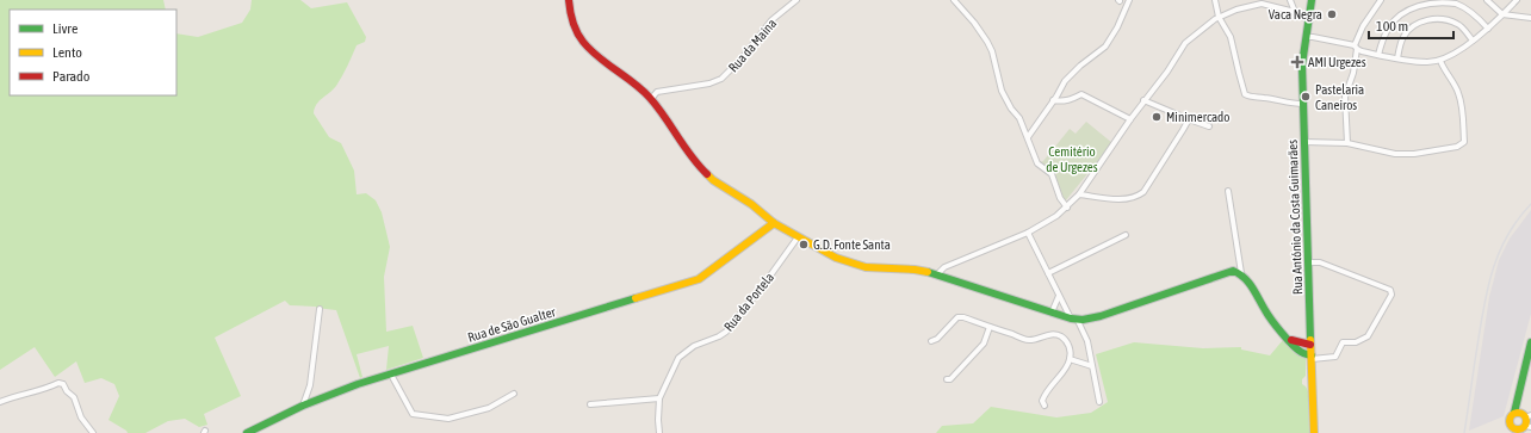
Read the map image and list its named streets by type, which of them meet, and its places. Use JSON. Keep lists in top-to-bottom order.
{
  "streets": {
    "street": [
      "Rua da Maina",
      "Rua António da Costa Guimarães",
      "Rua da Portela",
      "Rua de São Gualter"
    ]
  },
  "parks": ["Cemitério de Urgezes"],
  "places": {
    "other": [
      "Vaca Negra",
      "Pastelaria Caneiros",
      "Minimercado",
      "G.D. Fonte Santa"
    ],
    "health": ["AMI Urgezes"]
  },
  "legend": ["Livre", "Lento", "Parado"],
  "scale_bar": "100 m"
}
